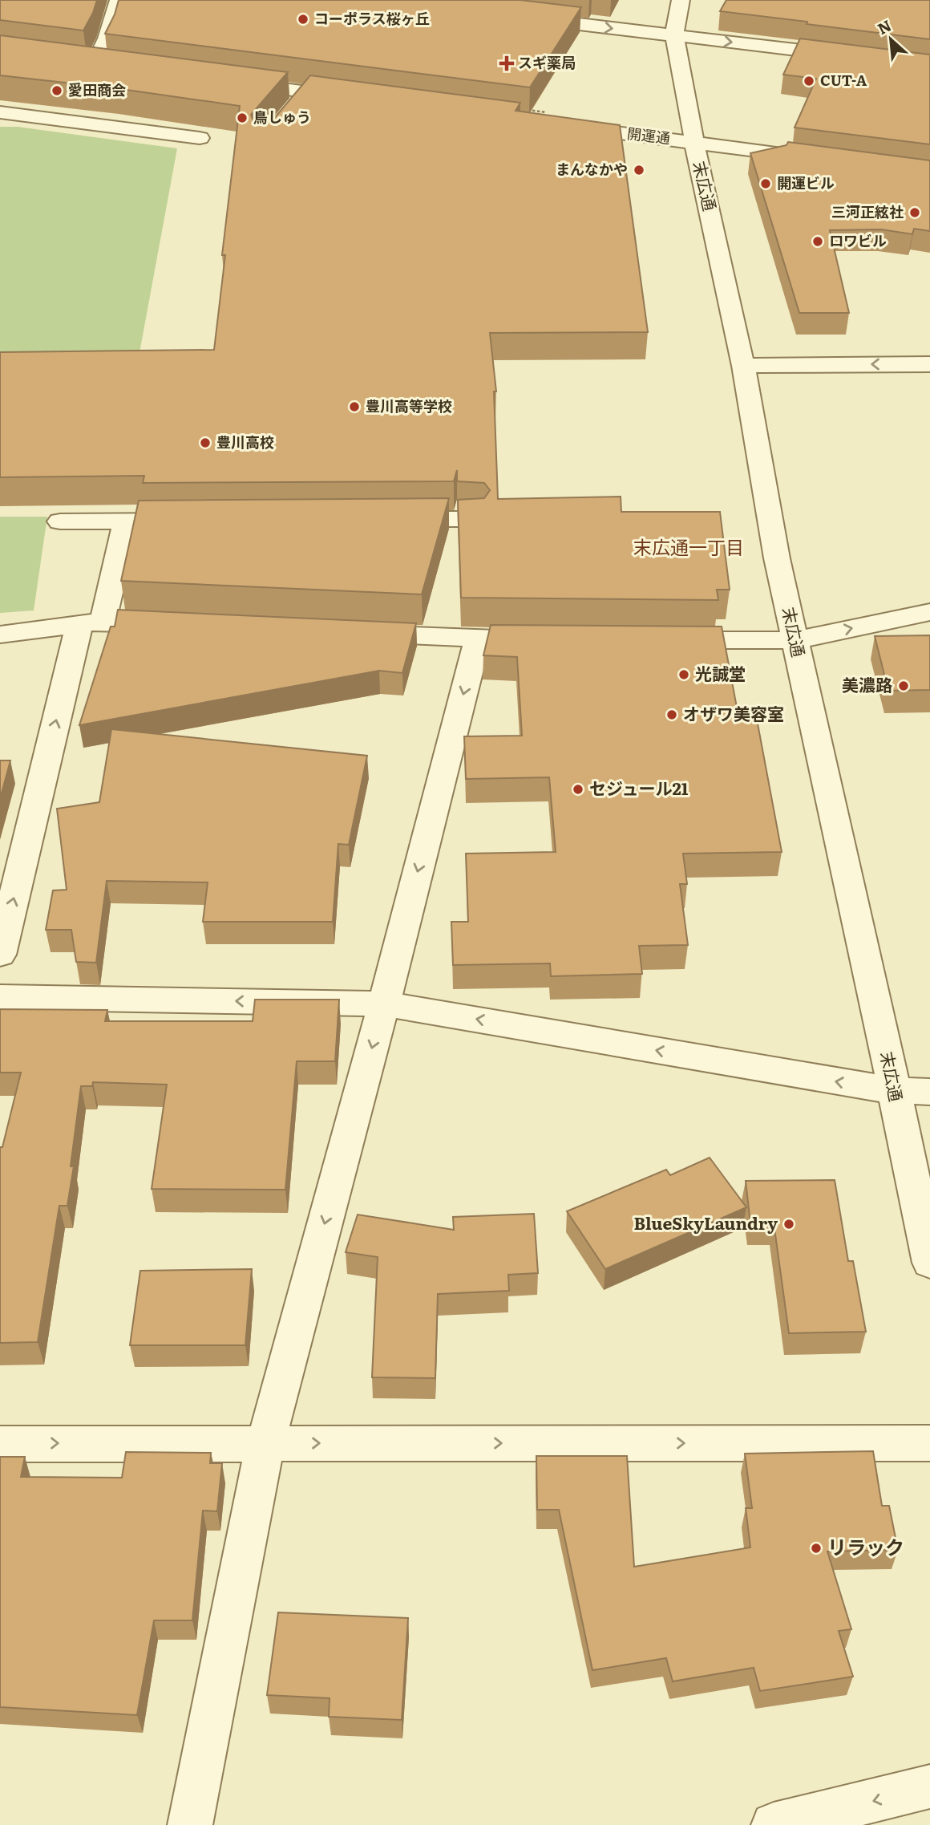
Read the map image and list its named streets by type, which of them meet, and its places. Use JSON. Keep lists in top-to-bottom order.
{
  "streets": {
    "street": ["開運通", "末広通"]
  },
  "crossings": [
    ["開運通", "末広通"]
  ],
  "districts": ["末広通一丁目"],
  "places": {
    "other": [
      "コーポラス桜ヶ丘",
      "CUT-A",
      "愛田商会",
      "鳥しゅう",
      "まんなかや",
      "開運ビル",
      "三河正絃社",
      "ロワビル",
      "豊川高等学校",
      "豊川高校",
      "光誠堂",
      "美濃路",
      "オザワ美容室",
      "セジュール21",
      "BlueSkyLaundry",
      "リラック"
    ],
    "health": ["スギ薬局"]
  },
  "north": "top left"
}
